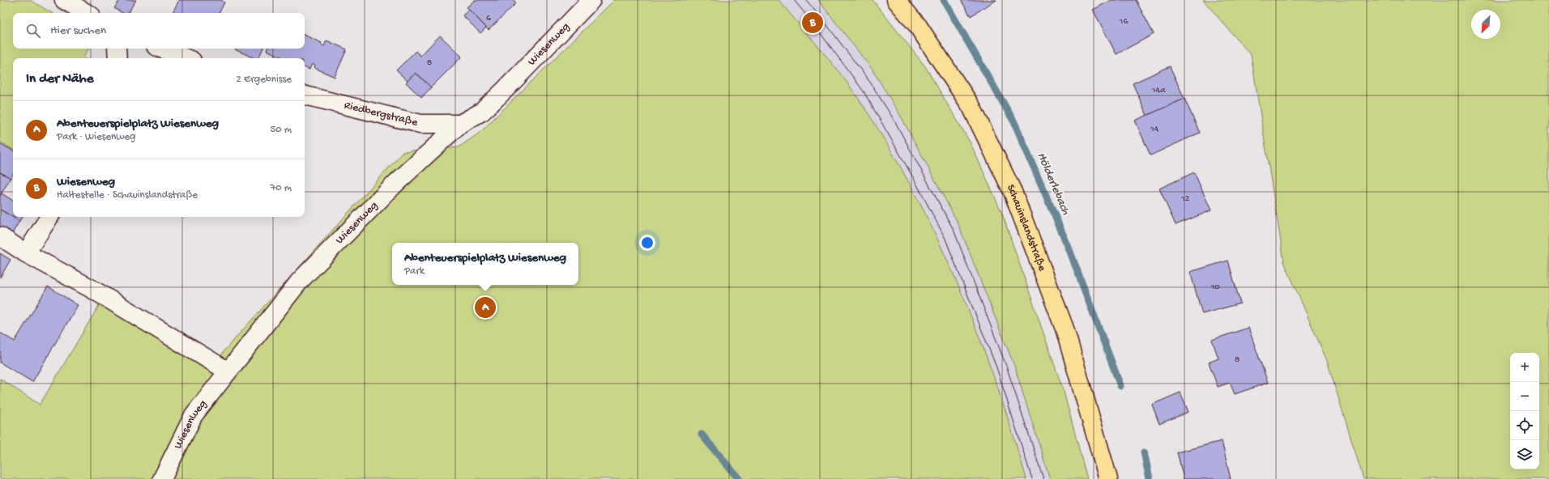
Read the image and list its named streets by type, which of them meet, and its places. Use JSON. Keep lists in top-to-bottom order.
{
  "streets": {
    "main road": ["Schauinslandstraße"],
    "street": ["Wiesenweg", "Riedbergstraße"]
  },
  "crossings": [
    ["Wiesenweg", "Riedbergstraße"]
  ],
  "water": ["Hölderlebach"],
  "house_numbers": [
    "6",
    "16",
    "8",
    "14a",
    "14",
    "12",
    "10",
    "8"
  ],
  "north": "bottom left",
  "page": {
    "pins": ["B", "A"],
    "search": "Hier suchen",
    "heading": ["In der Nähe", "2 Ergebnisse"],
    "list": [
      {
        "mark": "A",
        "name": "Abenteuerspielplatz Wiesenweg",
        "note": "Park · Wiesenweg",
        "value": "50 m"
      },
      {
        "mark": "B",
        "name": "Wiesenweg",
        "note": "Haltestelle · Schauinslandstraße",
        "value": "70 m"
      }
    ],
    "popup": ["Abenteuerspielplatz Wiesenweg", "Park"],
    "map_buttons": ["+", "−"]
  }
}
